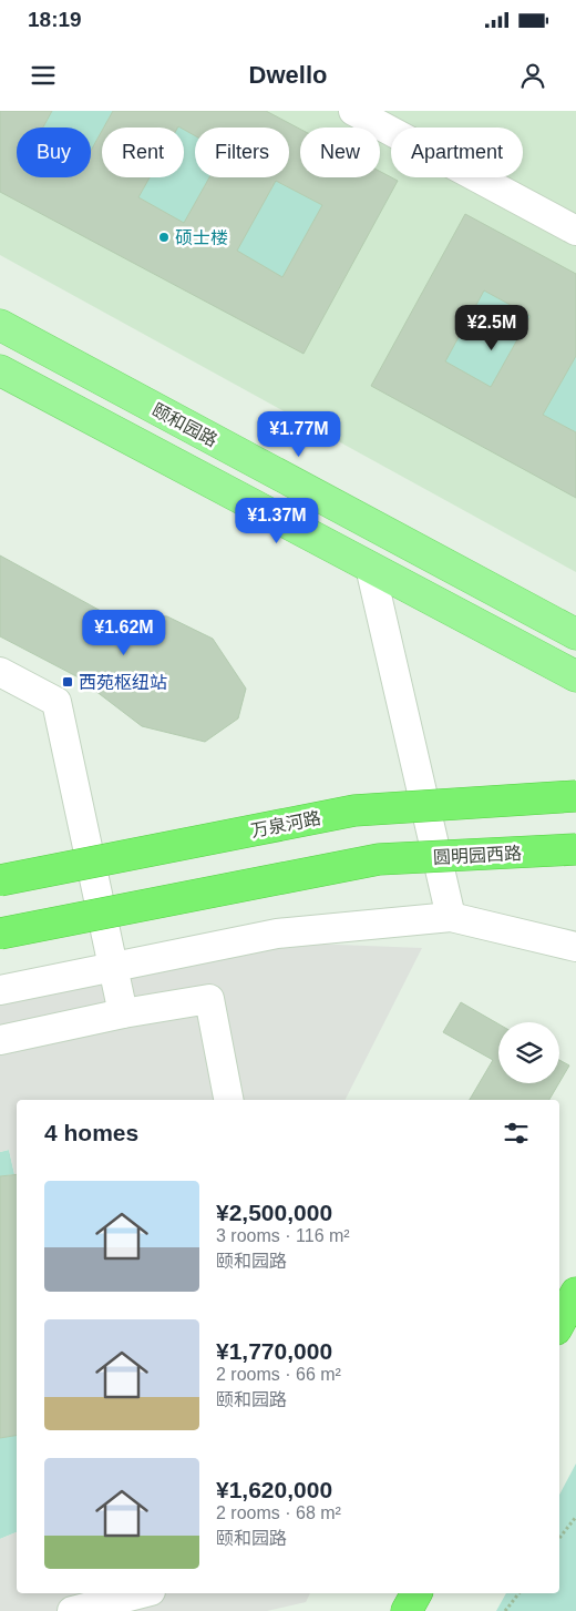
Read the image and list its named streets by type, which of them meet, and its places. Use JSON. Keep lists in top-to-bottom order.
{
  "streets": {
    "highway": ["万泉河路", "圆明园西路"],
    "main road": ["颐和园路"]
  },
  "places": {
    "other": ["硕士楼"],
    "transit": ["西苑枢纽站"]
  },
  "page": {
    "status": "18:19",
    "header": "Dwello",
    "chip": [
      "Buy",
      "Rent",
      "Filters",
      "New",
      "Apartment"
    ],
    "price": [
      "¥2.5M",
      "¥1.77M",
      "¥1.37M",
      "¥1.62M"
    ],
    "heading": "4 homes",
    "list": [
      {
        "name": "¥2,500,000",
        "note": "3 rooms · 116 m² · 颐和园路"
      },
      {
        "name": "¥1,770,000",
        "note": "2 rooms · 66 m² · 颐和园路"
      },
      {
        "name": "¥1,620,000",
        "note": "2 rooms · 68 m² · 颐和园路"
      }
    ]
  }
}
